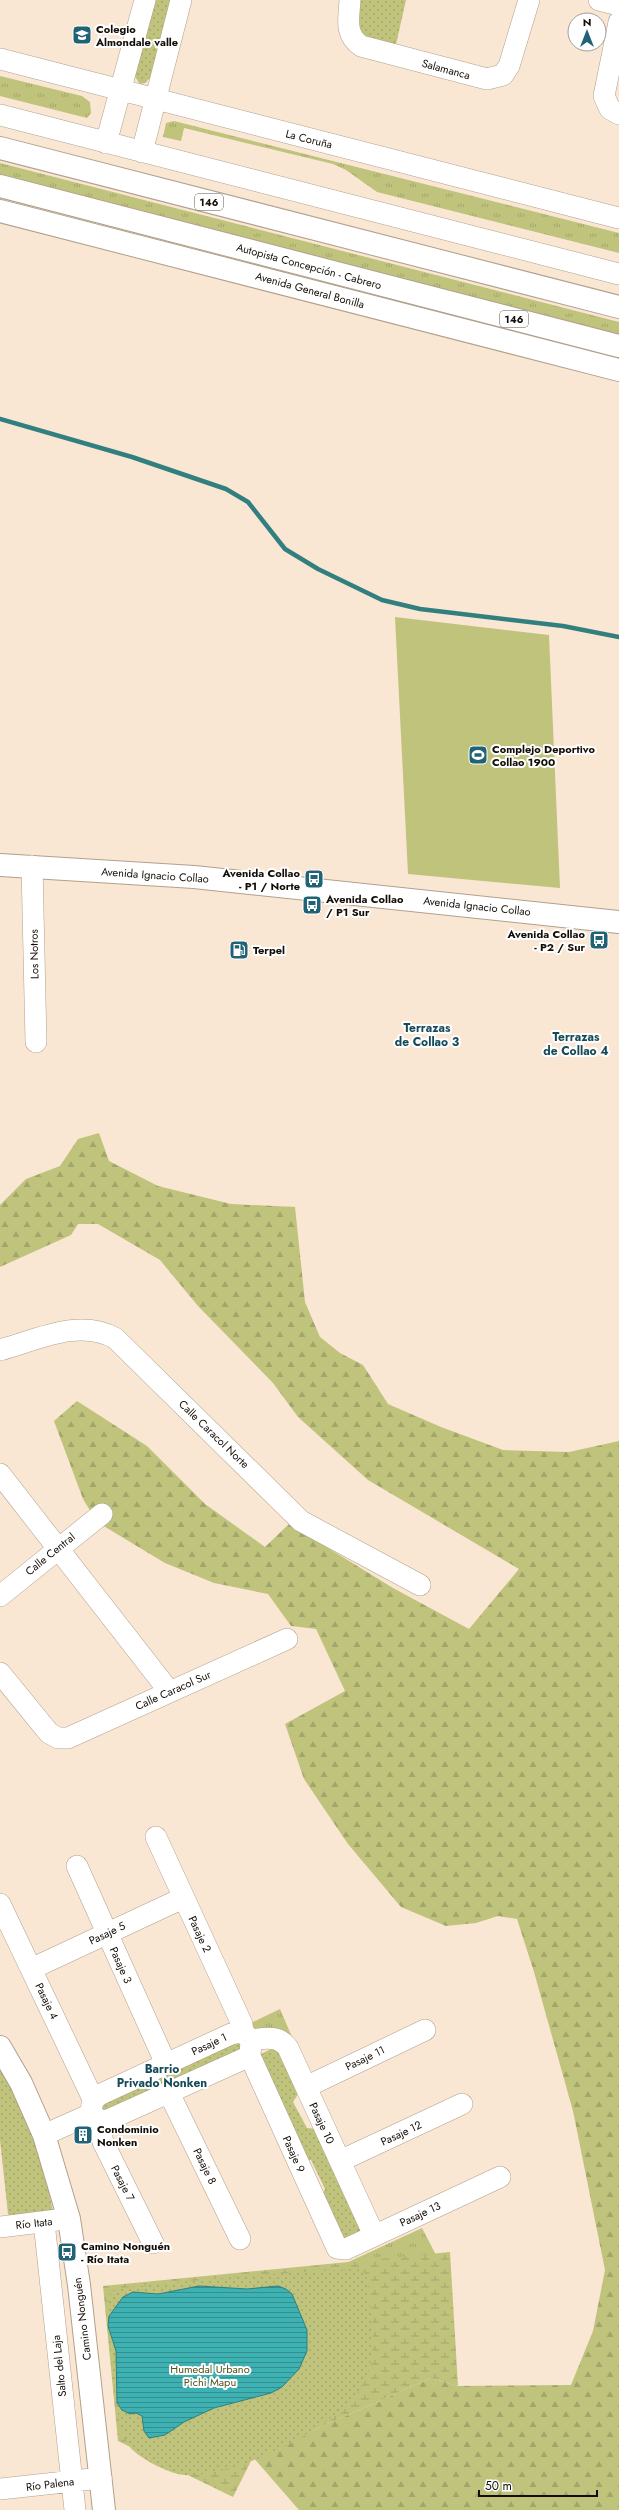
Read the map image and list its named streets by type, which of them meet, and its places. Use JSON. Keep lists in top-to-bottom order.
{
  "streets": {
    "main road": [
      "146",
      "Autopista Concepción - Cabrero",
      "Avenida General Bonilla",
      "Avenida Ignacio Collao",
      "Camino Nonguén"
    ],
    "street": [
      "Salamanca",
      "La Coruña",
      "Los Notros",
      "Calle Caracol Norte",
      "Calle Central",
      "Calle Caracol Sur",
      "Pasaje 5",
      "Pasaje 2",
      "Pasaje 3",
      "Pasaje 4",
      "Pasaje 1",
      "Pasaje 11",
      "Pasaje 10",
      "Pasaje 12",
      "Pasaje 9",
      "Pasaje 8",
      "Pasaje 7",
      "Pasaje 13",
      "Río Itata",
      "Salto del Laja",
      "Río Palena"
    ]
  },
  "crossings": [
    ["Avenida Ignacio Collao", "Los Notros"],
    ["Pasaje 5", "Pasaje 2"],
    ["Pasaje 5", "Pasaje 3"],
    ["Pasaje 5", "Pasaje 4"],
    ["Pasaje 2", "Pasaje 1"],
    ["Pasaje 2", "Pasaje 10"],
    ["Pasaje 2", "Pasaje 9"],
    ["Pasaje 3", "Pasaje 1"],
    ["Pasaje 4", "Pasaje 1"],
    ["Pasaje 4", "Pasaje 7"],
    ["Pasaje 1", "Pasaje 10"],
    ["Pasaje 1", "Pasaje 9"],
    ["Pasaje 1", "Pasaje 7"],
    ["Pasaje 11", "Pasaje 10"],
    ["Pasaje 10", "Pasaje 12"],
    ["Pasaje 10", "Pasaje 9"],
    ["Pasaje 10", "Pasaje 13"],
    ["Pasaje 9", "Pasaje 13"],
    ["Río Itata", "Camino Nonguén"],
    ["Río Itata", "Salto del Laja"],
    ["Camino Nonguén", "Río Palena"],
    ["Salto del Laja", "Río Palena"]
  ],
  "districts": ["Terrazas de Collao 3", "Terrazas de Collao 4", "Barrio Privado Nonken"],
  "parks": ["Humedal Urbano Pichi Mapu"],
  "places": {
    "school or university": ["Colegio Almondale valle"],
    "sports": ["Complejo Deportivo Collao 1900"],
    "bus stop": [
      "Avenida Collao - P1 / Norte",
      "Avenida Collao / P1 Sur",
      "Avenida Collao - P2 / Sur",
      "Camino Nonguén - Río Itata"
    ],
    "fuel station": ["Terpel"],
    "building": ["Condominio Nonken"]
  },
  "scale_bar": "50 m",
  "north": "top"
}
